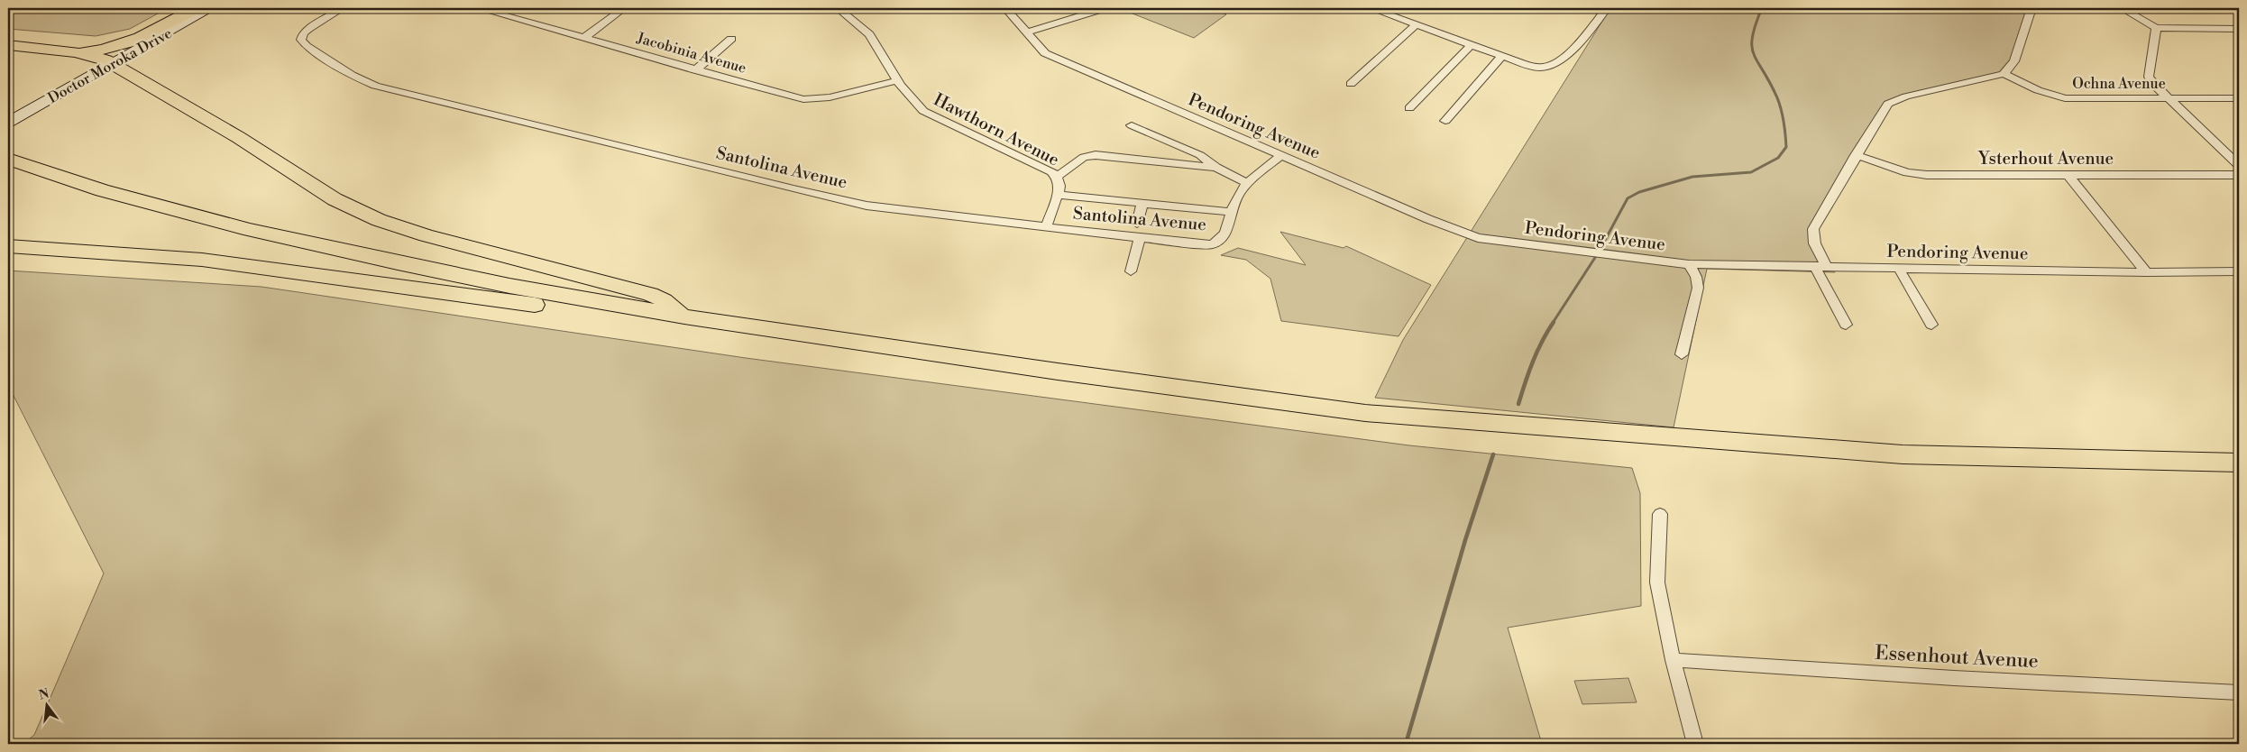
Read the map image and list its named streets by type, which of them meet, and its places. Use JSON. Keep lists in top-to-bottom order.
{
  "streets": {
    "main road": ["Doctor Moroka Drive"],
    "street": [
      "Jacobinia Avenue",
      "Ochna Avenue",
      "Pendoring Avenue",
      "Hawthorn Avenue",
      "Ysterhout Avenue",
      "Santolina Avenue",
      "Essenhout Avenue"
    ]
  },
  "crossings": [
    ["Jacobinia Avenue", "Hawthorn Avenue"],
    ["Pendoring Avenue", "Santolina Avenue"],
    ["Hawthorn Avenue", "Santolina Avenue"]
  ],
  "north": "top"
}
